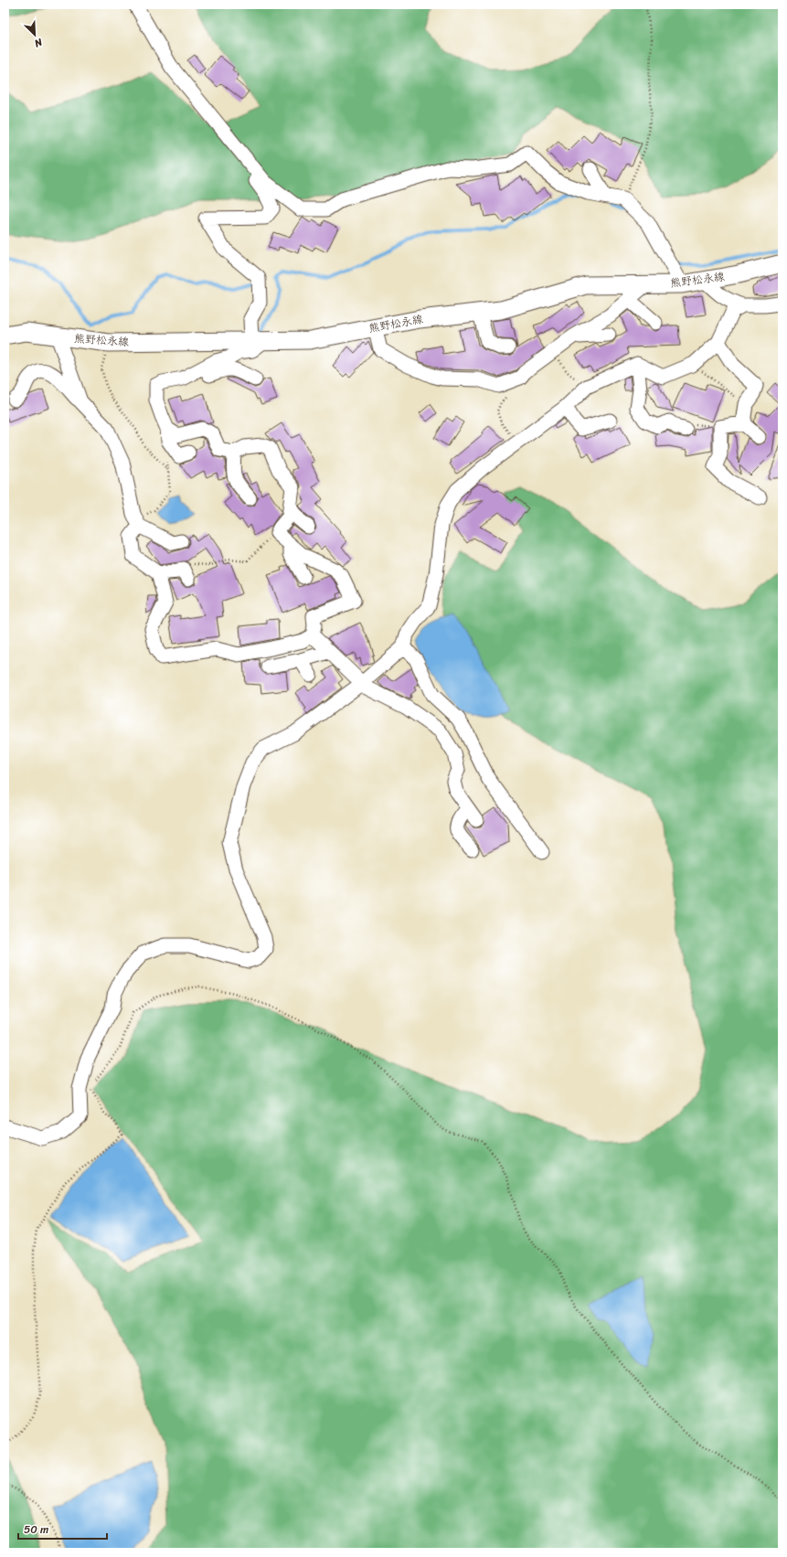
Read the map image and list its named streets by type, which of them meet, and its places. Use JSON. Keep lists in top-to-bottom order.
{
  "streets": {
    "main road": ["熊野松永線"]
  },
  "scale_bar": "50 m",
  "north": "bottom right"
}
